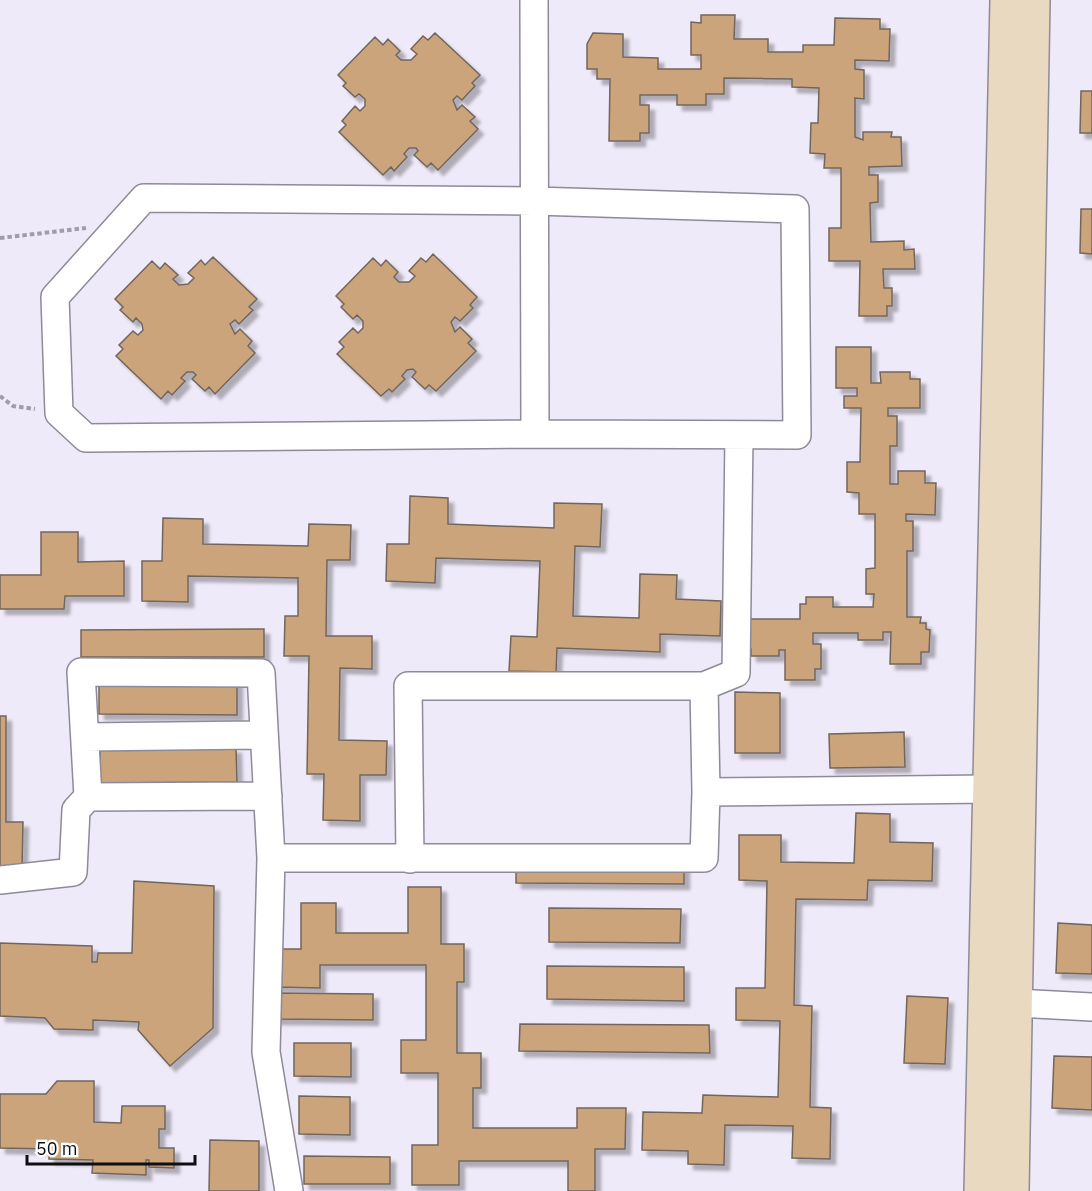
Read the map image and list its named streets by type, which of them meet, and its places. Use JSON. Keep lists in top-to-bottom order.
{
  "scale_bar": "50 m"
}
